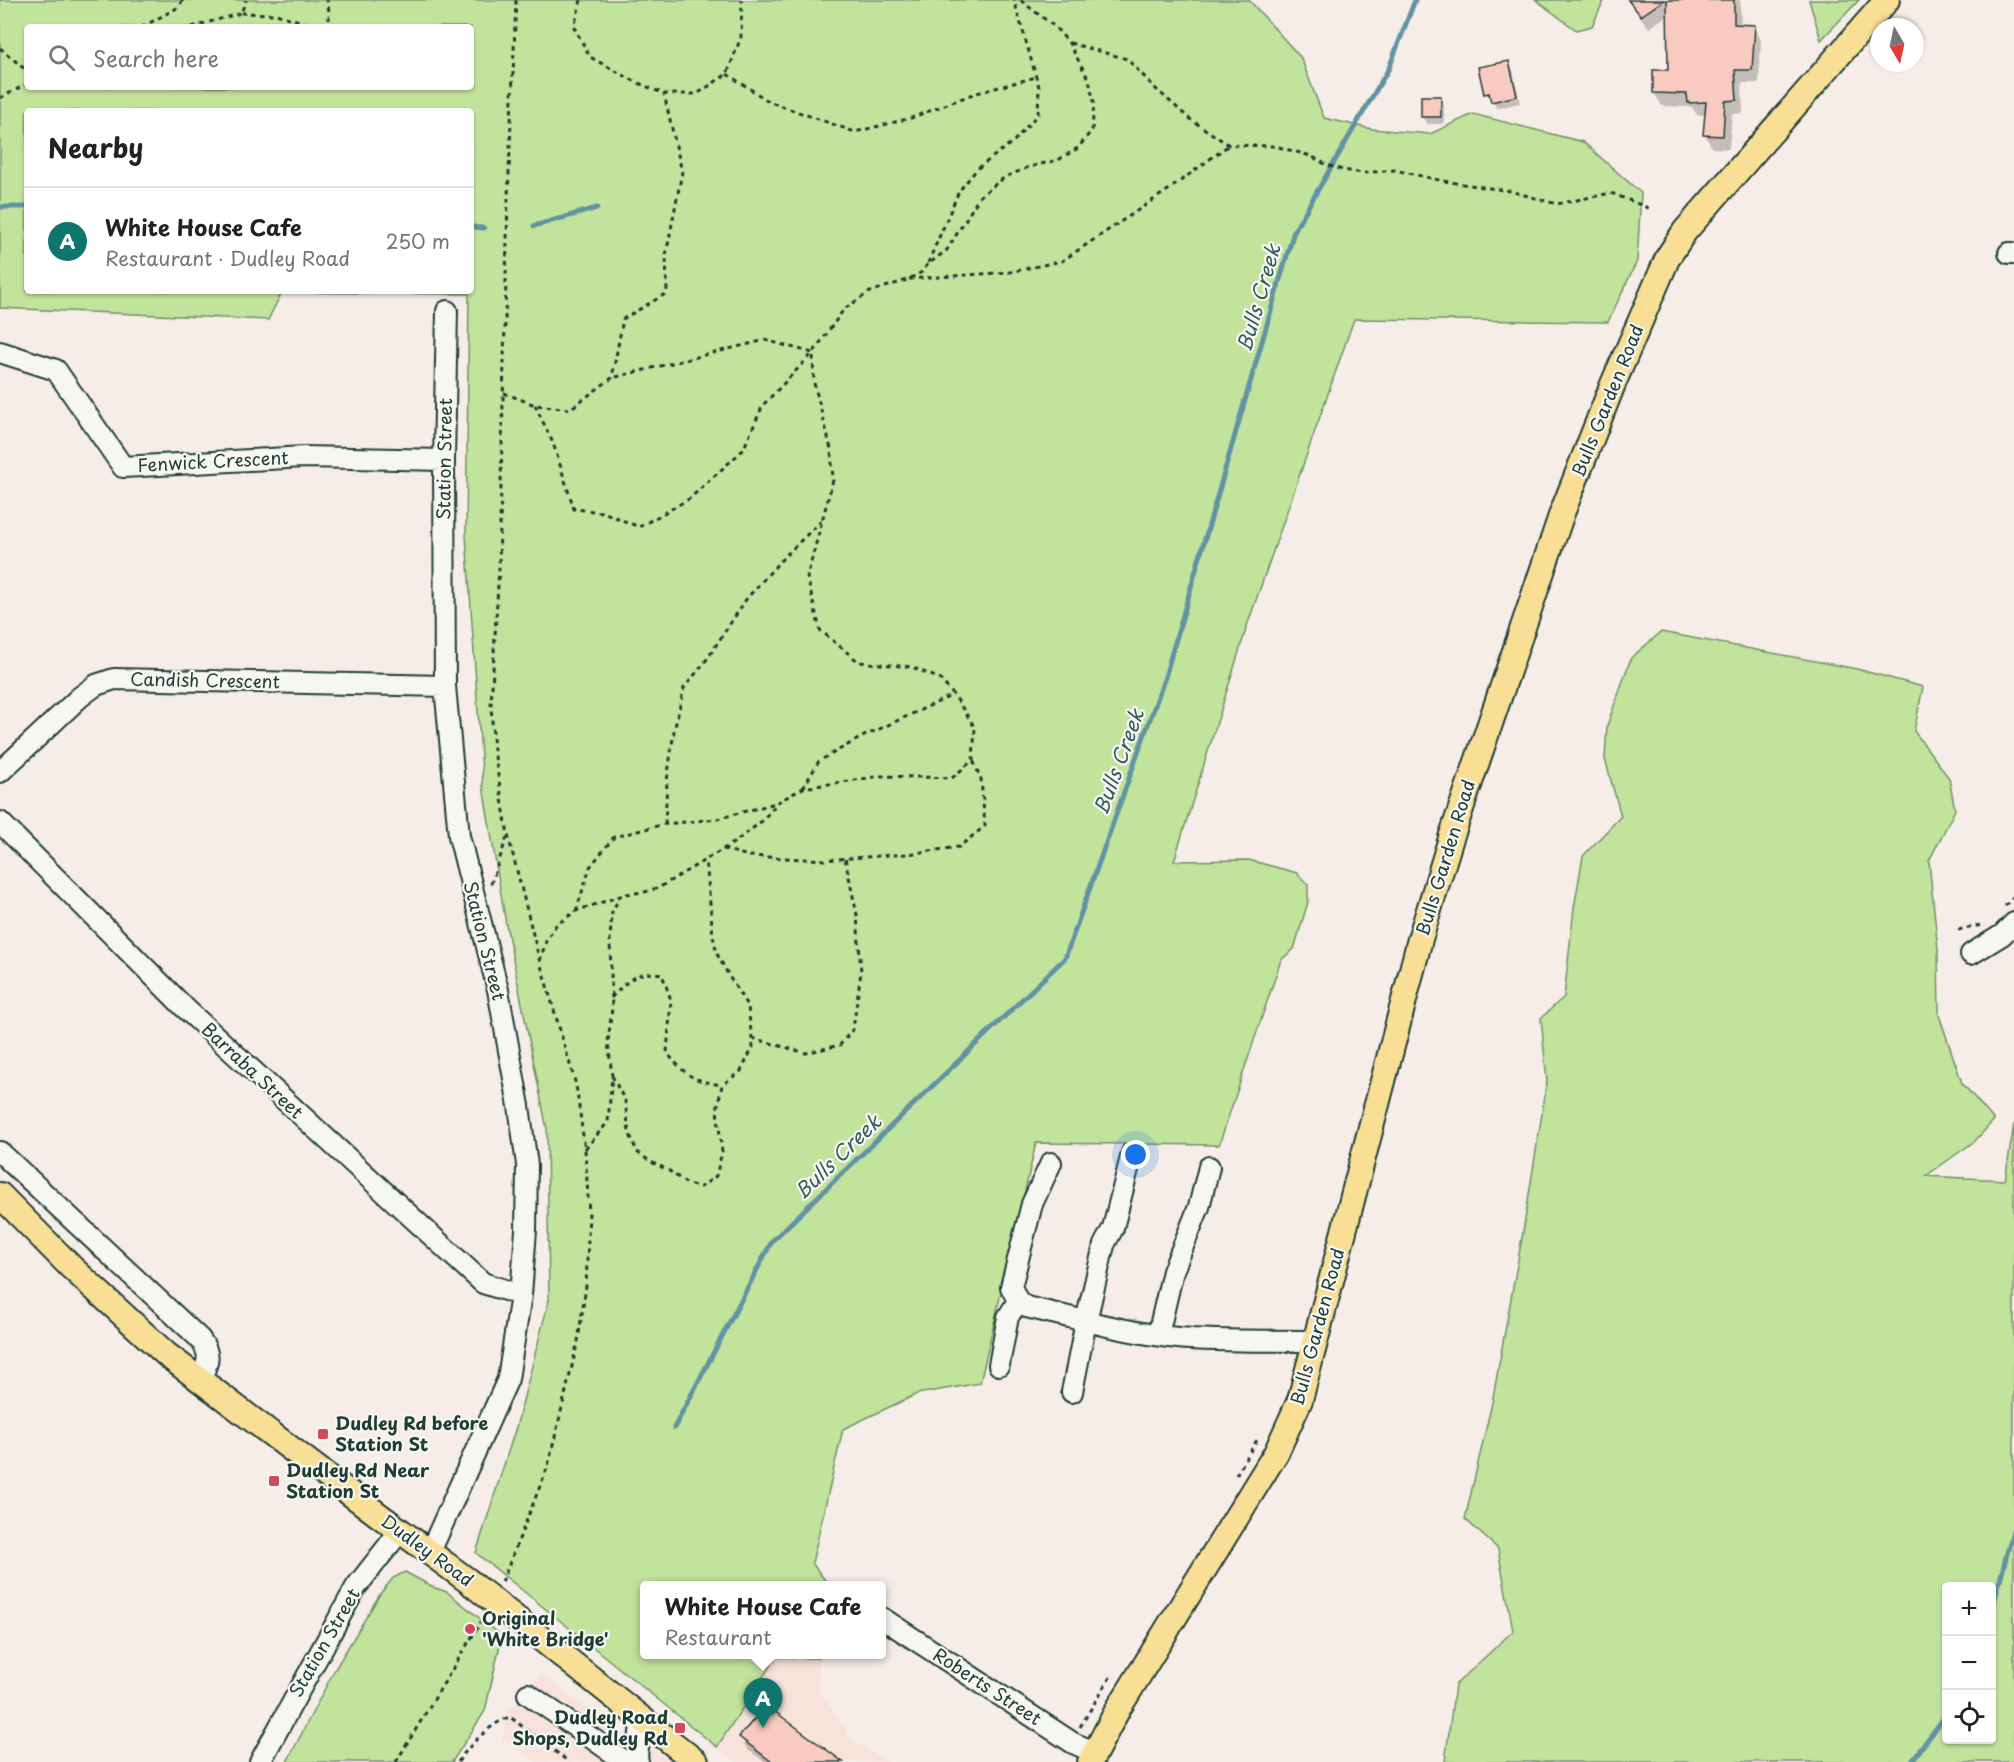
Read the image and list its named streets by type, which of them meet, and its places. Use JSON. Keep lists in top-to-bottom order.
{
  "streets": {
    "main road": ["Bulls Garden Road", "Dudley Road"],
    "street": [
      "Station Street",
      "Fenwick Crescent",
      "Candish Crescent",
      "Barraba Street",
      "Roberts Street"
    ]
  },
  "crossings": [
    ["Bulls Garden Road", "Roberts Street"],
    ["Station Street", "Fenwick Crescent"],
    ["Station Street", "Candish Crescent"],
    ["Station Street", "Barraba Street"],
    ["Station Street", "Dudley Road"]
  ],
  "water": ["Bulls Creek"],
  "places": {
    "transit": ["Dudley Rd before Station St", "Dudley Rd Near Station St", "Dudley Road Shops, Dudley Rd"],
    "other": ["Original 'White Bridge'"]
  },
  "north": "bottom",
  "page": {
    "search": "Search here",
    "heading": "Nearby",
    "list": [
      {
        "mark": "A",
        "name": "White House Cafe",
        "note": "Restaurant · Dudley Road",
        "value": "250 m"
      }
    ],
    "popup": ["White House Cafe", "Restaurant"],
    "map_buttons": ["+", "−"],
    "pins": "A"
  }
}
